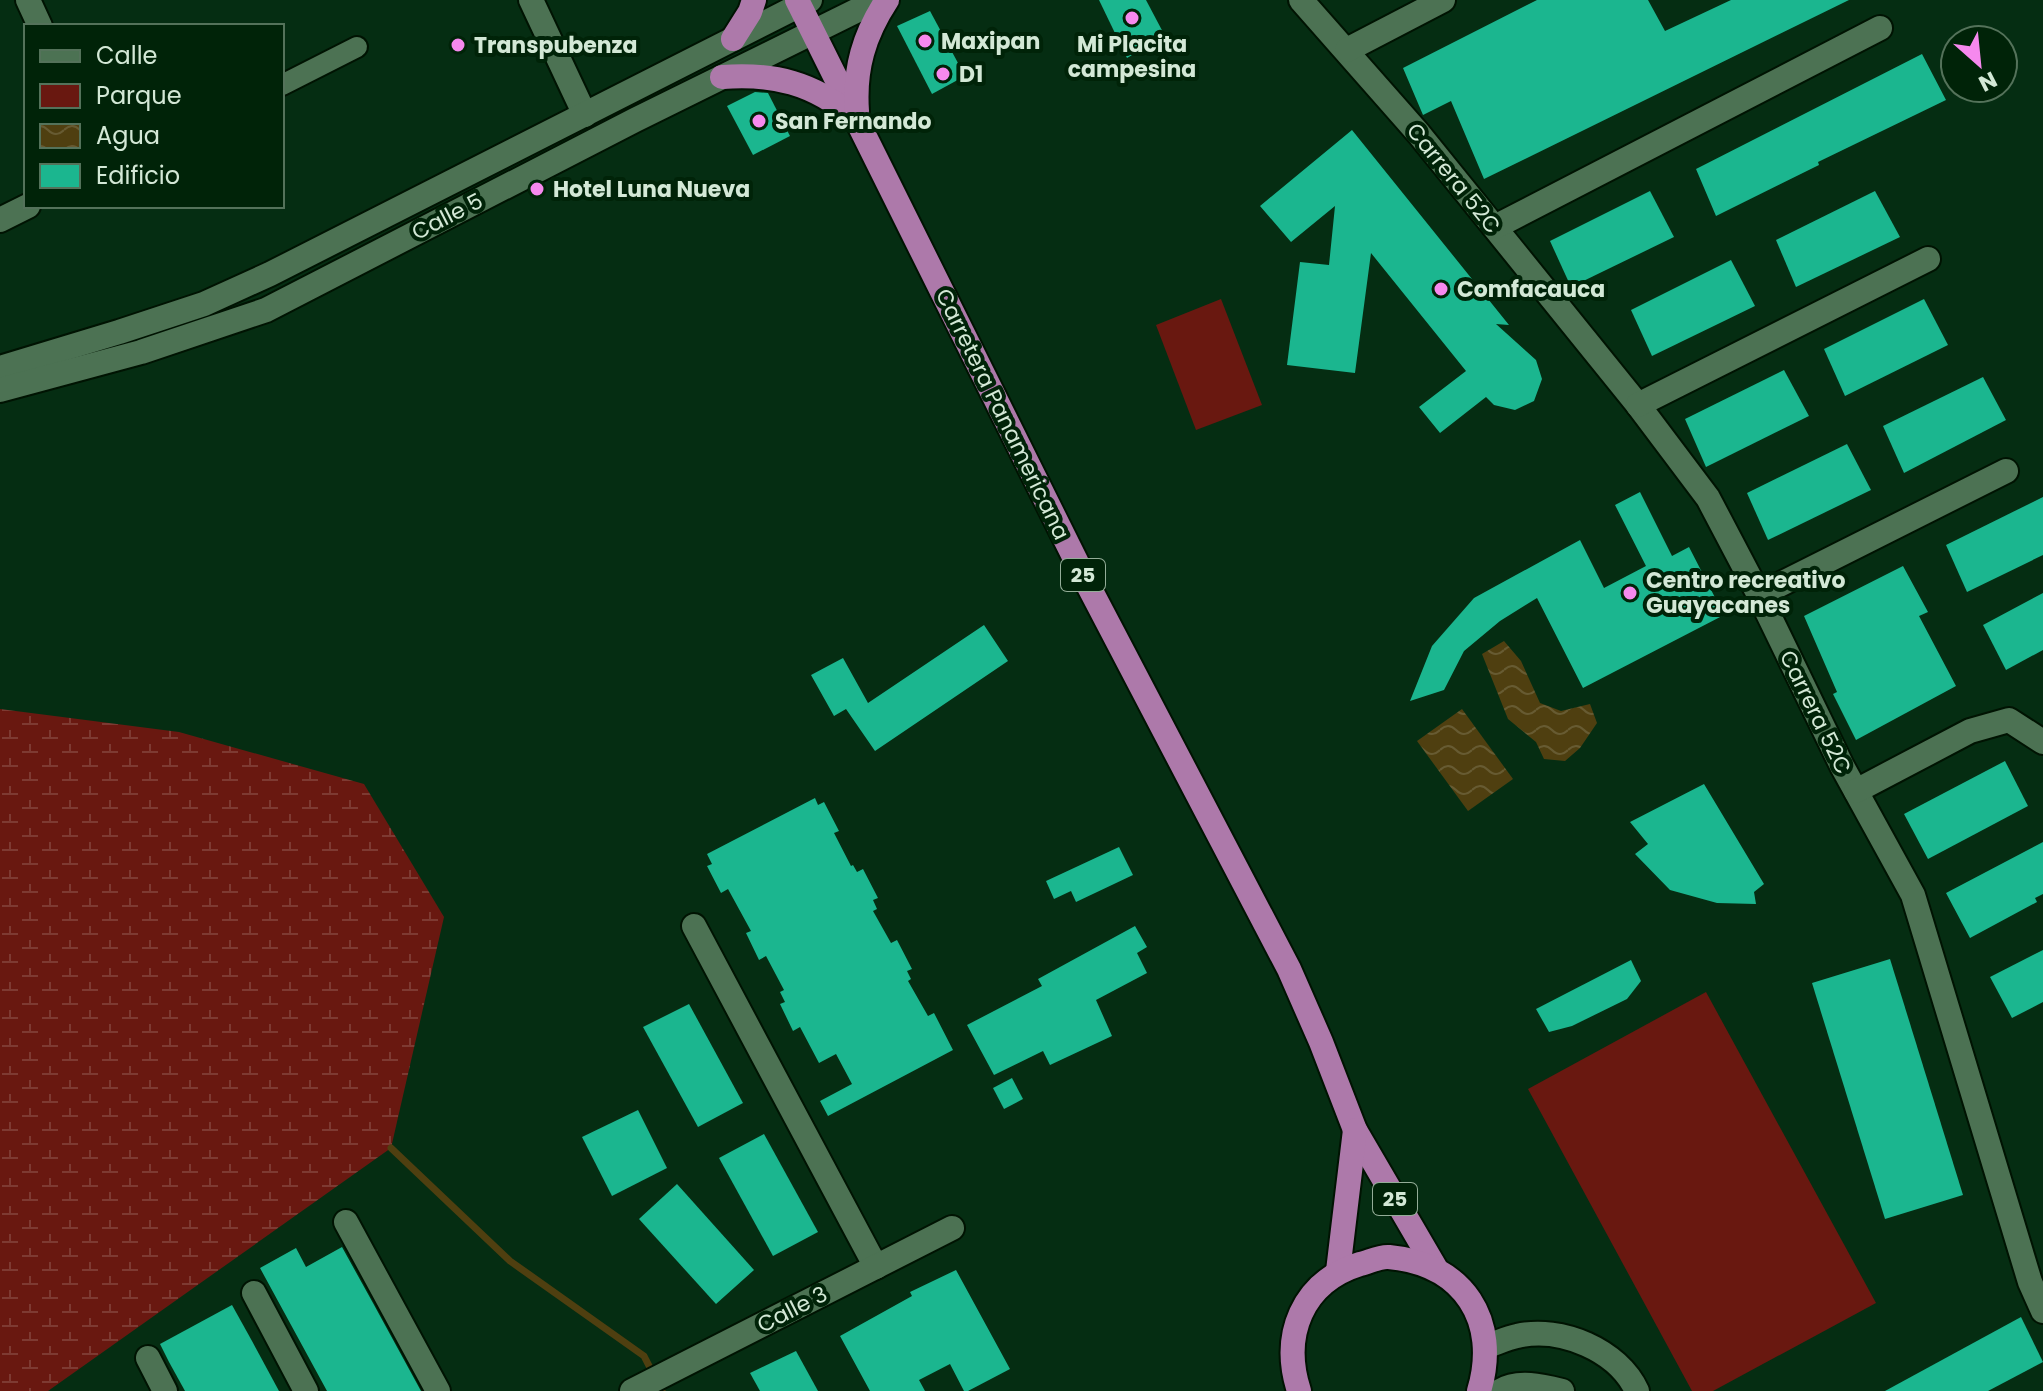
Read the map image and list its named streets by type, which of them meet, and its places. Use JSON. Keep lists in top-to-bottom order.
{
  "streets": {
    "highway": ["Carretera Panamericana", "25"],
    "street": ["Carrera 52C", "Calle 5", "Calle 3"]
  },
  "crossings": [
    ["Calle 5", "Carretera Panamericana"]
  ],
  "places": [
    "Mi Placita campesina",
    "Maxipan",
    "Transpubenza",
    "D1",
    "San Fernando",
    "Hotel Luna Nueva",
    "Comfacauca",
    "Centro recreativo Guayacanes"
  ],
  "legend": [
    "Calle",
    "Parque",
    "Agua",
    "Edificio"
  ],
  "north": "bottom right"
}
